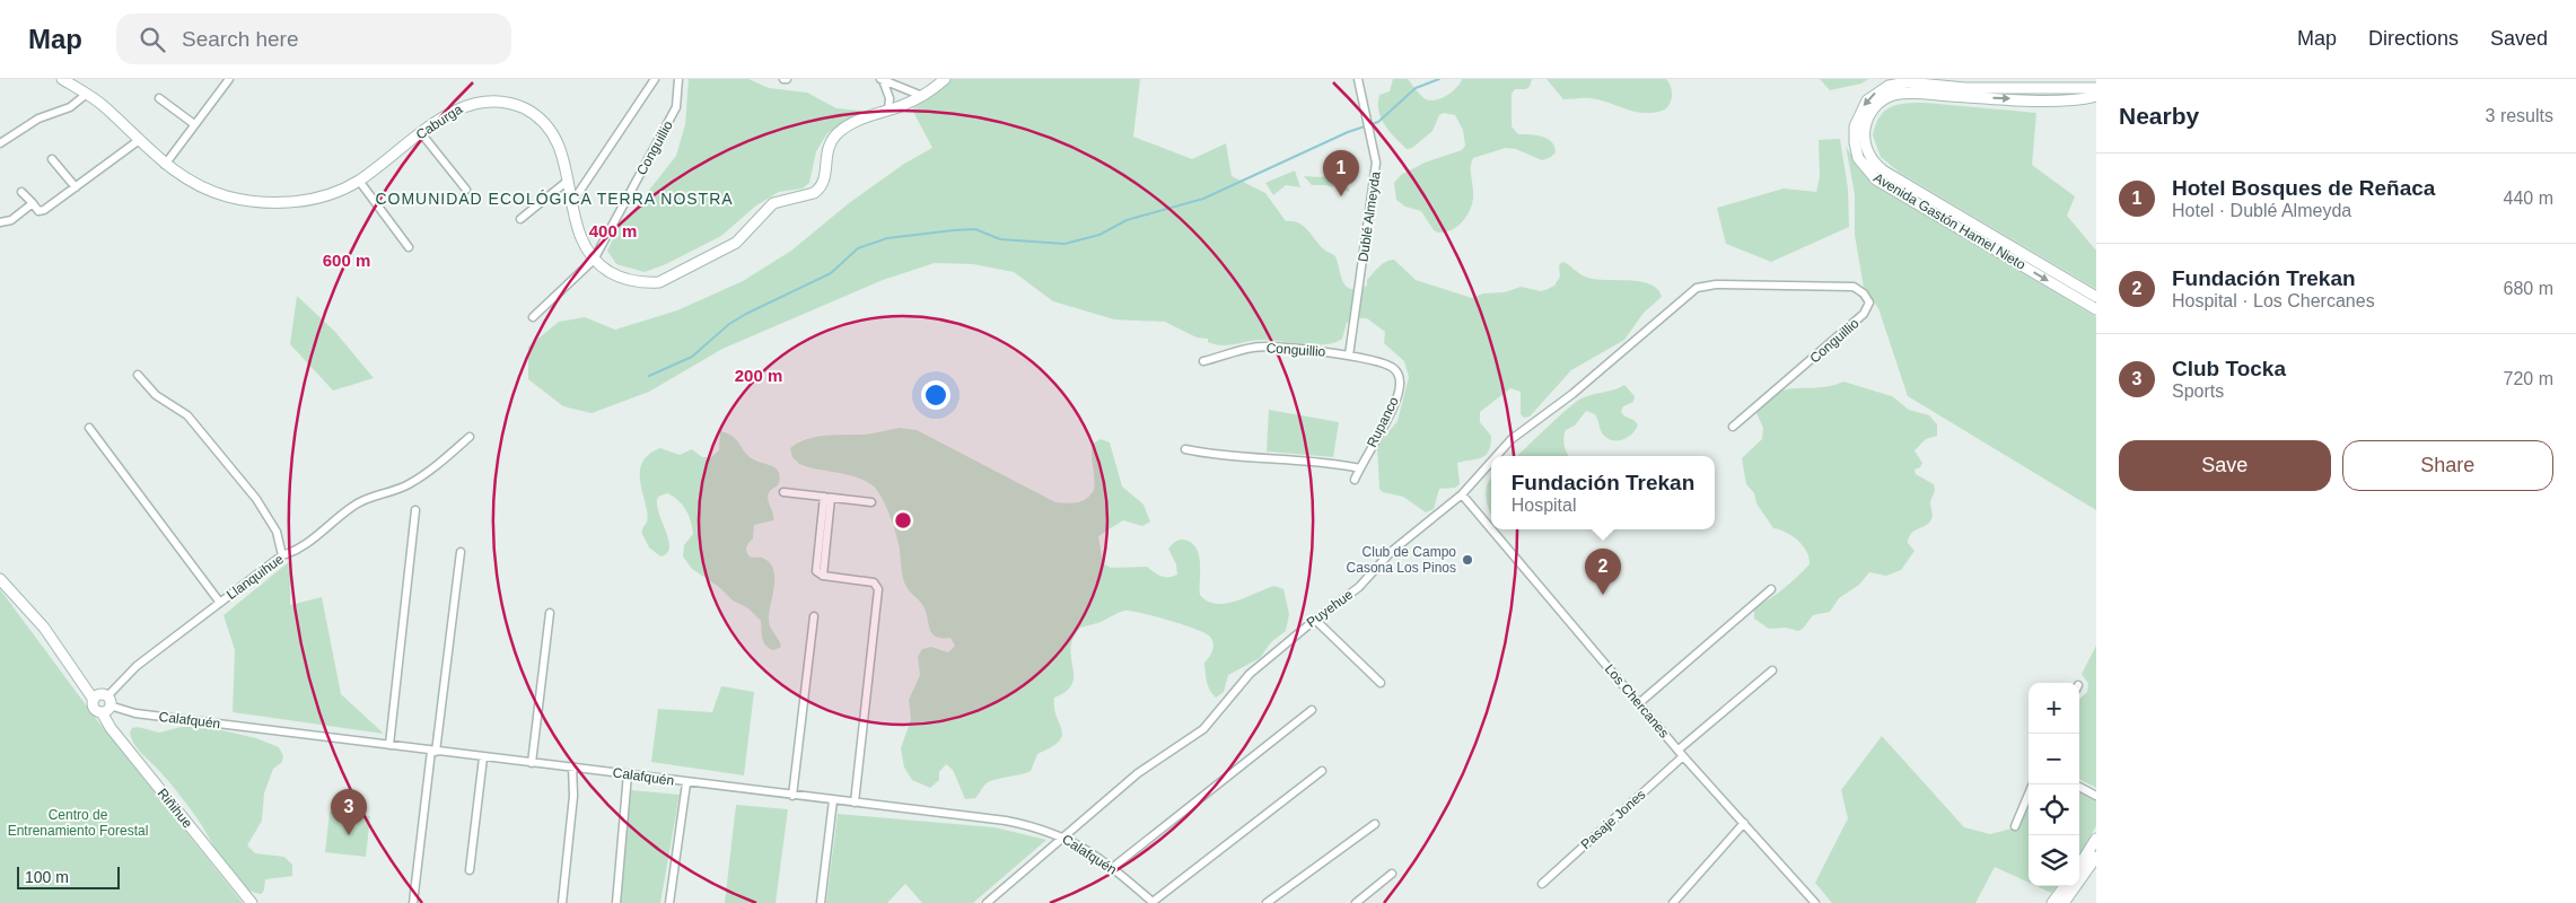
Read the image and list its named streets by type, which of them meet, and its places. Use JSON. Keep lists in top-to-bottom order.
{
  "streets": {
    "street": [
      "Caburga",
      "Conguillio",
      "Dublé Almeyda",
      "Avenida Gastón Hamel Nieto",
      "Rupanco",
      "Llanquihue",
      "Puyehue",
      "Los Chercanes",
      "Calafquén",
      "Riñihue",
      "Pasaje Jones"
    ]
  },
  "crossings": [
    ["Caburga", "Conguillio"],
    ["Conguillio", "Dublé Almeyda"],
    ["Conguillio", "Rupanco"],
    ["Conguillio", "Puyehue"],
    ["Llanquihue", "Calafquén"],
    ["Llanquihue", "Riñihue"],
    ["Puyehue", "Los Chercanes"],
    ["Puyehue", "Calafquén"],
    ["Los Chercanes", "Pasaje Jones"],
    ["Calafquén", "Riñihue"]
  ],
  "districts": ["COMUNIDAD ECOLÓGICA TERRA NOSTRA"],
  "parks": ["Centro de Entrenamiento Forestal"],
  "places": ["Club de Campo Casona Los Pinos"],
  "scale_bar": "100 m",
  "page": {
    "header": "Map",
    "search": "Search here",
    "nav": ["Map", "Directions", "Saved"],
    "heading": ["Nearby", "3 results"],
    "pins": ["1", "2", "3"],
    "list": [
      {
        "mark": "1",
        "name": "Hotel Bosques de Reñaca",
        "note": "Hotel · Dublé Almeyda",
        "value": "440 m"
      },
      {
        "mark": "2",
        "name": "Fundación Trekan",
        "note": "Hospital · Los Chercanes",
        "value": "680 m"
      },
      {
        "mark": "3",
        "name": "Club Tocka",
        "note": "Sports",
        "value": "720 m"
      }
    ],
    "buttons": ["Save", "Share"],
    "popup": ["Fundación Trekan", "Hospital"],
    "map_buttons": ["+", "−"],
    "scale": "100 m"
  },
  "rings": ["400 m", "600 m", "200 m"]
}
